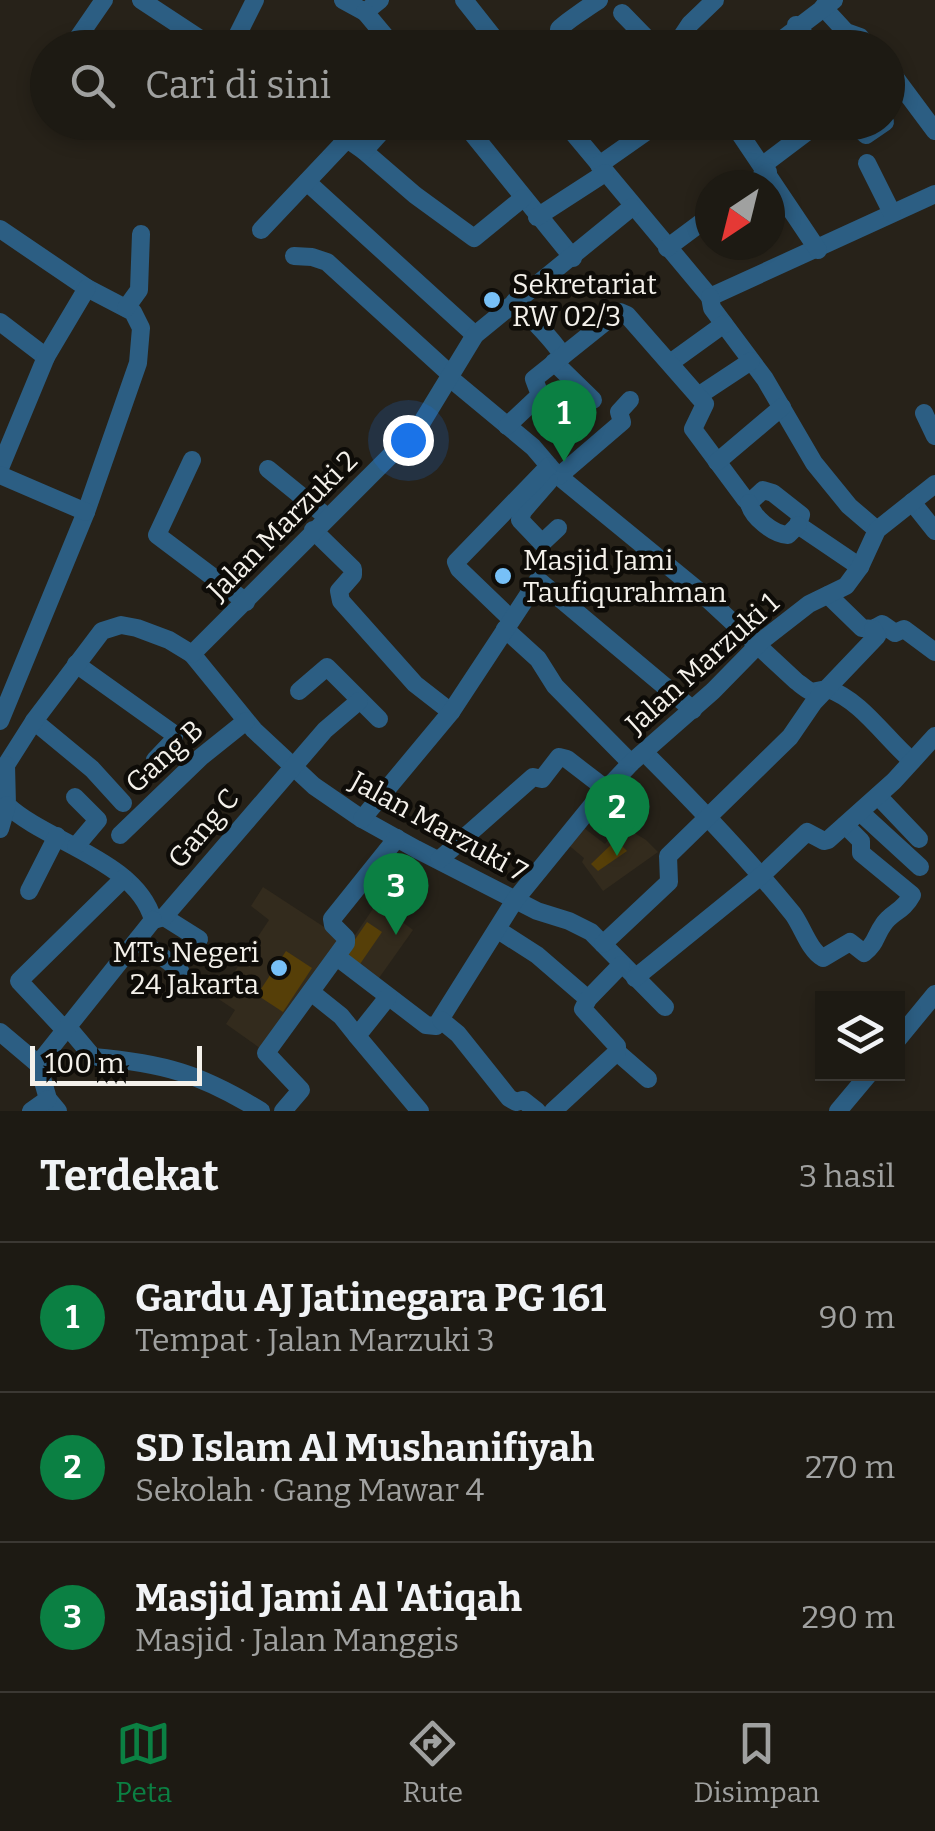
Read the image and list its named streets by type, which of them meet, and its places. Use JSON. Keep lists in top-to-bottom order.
{
  "streets": {
    "street": [
      "Jalan Marzuki 2",
      "Jalan Marzuki 1",
      "Gang B",
      "Jalan Marzuki 7",
      "Gang C"
    ]
  },
  "crossings": [
    ["Jalan Marzuki 2", "Jalan Marzuki 7"],
    ["Jalan Marzuki 1", "Jalan Marzuki 7"],
    ["Gang B", "Jalan Marzuki 7"],
    ["Jalan Marzuki 7", "Gang C"]
  ],
  "places": ["Sekretariat RW 02/3", "Masjid Jami Taufiqurahman", "MTs Negeri 24 Jakarta"],
  "scale_bar": "100 m",
  "north": "bottom left",
  "page": {
    "search": "Cari di sini",
    "pins": ["1", "2", "3"],
    "scale": "100 m",
    "heading": ["Terdekat", "3 hasil"],
    "list": [
      {
        "mark": "1",
        "name": "Gardu AJ Jatinegara PG 161",
        "note": "Tempat · Jalan Marzuki 3",
        "value": "90 m"
      },
      {
        "mark": "2",
        "name": "SD Islam Al Mushanifiyah",
        "note": "Sekolah · Gang Mawar 4",
        "value": "270 m"
      },
      {
        "mark": "3",
        "name": "Masjid Jami Al 'Atiqah",
        "note": "Masjid · Jalan Manggis",
        "value": "290 m"
      }
    ],
    "nav": ["Peta", "Rute", "Disimpan"]
  }
}
